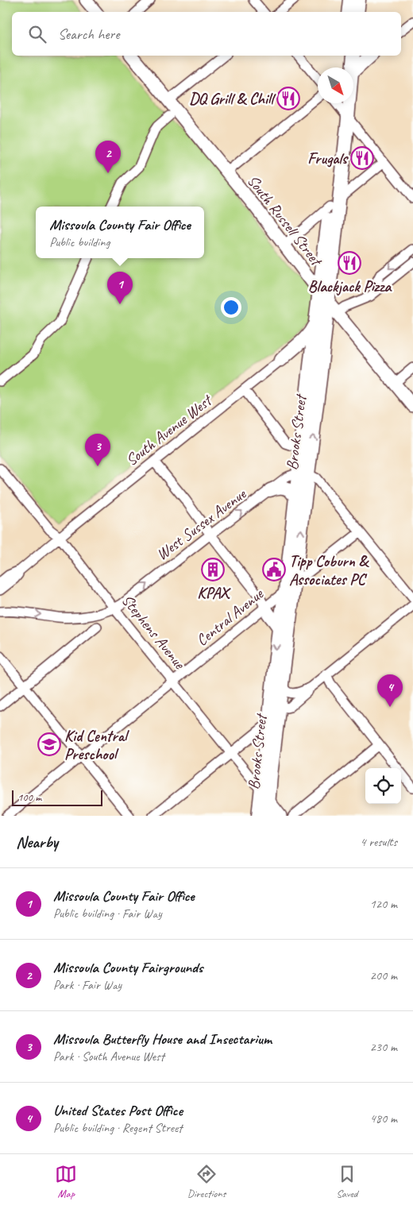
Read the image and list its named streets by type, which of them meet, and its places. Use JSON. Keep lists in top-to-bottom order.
{
  "streets": {
    "highway": ["Brooks Street"],
    "main road": ["South Russell Street", "Stephens Avenue"],
    "street": ["South Avenue West", "West Sussex Avenue", "Central Avenue"]
  },
  "crossings": [
    ["South Russell Street", "Brooks Street"],
    ["South Avenue West", "Stephens Avenue"],
    ["Brooks Street", "West Sussex Avenue"],
    ["Brooks Street", "Central Avenue"],
    ["Brooks Street", "Stephens Avenue"],
    ["West Sussex Avenue", "Stephens Avenue"],
    ["Central Avenue", "Stephens Avenue"]
  ],
  "one_way": ["West Sussex Avenue"],
  "places": {
    "restaurant": ["DQ Grill & Chill", "Frugals", "Blackjack Pizza"],
    "building": ["KPAX"],
    "public building": ["Tipp Coburn & Associates PC"],
    "school or university": ["Kid Central Preschool"]
  },
  "scale_bar": "100 m",
  "north": "bottom right",
  "page": {
    "search": "Search here",
    "pins": [
      "2",
      "1",
      "3",
      "4"
    ],
    "popup": ["Missoula County Fair Office", "Public building"],
    "scale": "100 m",
    "heading": ["Nearby", "4 results"],
    "list": [
      {
        "mark": "1",
        "name": "Missoula County Fair Office",
        "note": "Public building · Fair Way",
        "value": "120 m"
      },
      {
        "mark": "2",
        "name": "Missoula County Fairgrounds",
        "note": "Park · Fair Way",
        "value": "200 m"
      },
      {
        "mark": "3",
        "name": "Missoula Butterfly House and Insectarium",
        "note": "Park · South Avenue West",
        "value": "230 m"
      },
      {
        "mark": "4",
        "name": "United States Post Office",
        "note": "Public building · Regent Street",
        "value": "480 m"
      }
    ],
    "nav": ["Map", "Directions", "Saved"]
  }
}
